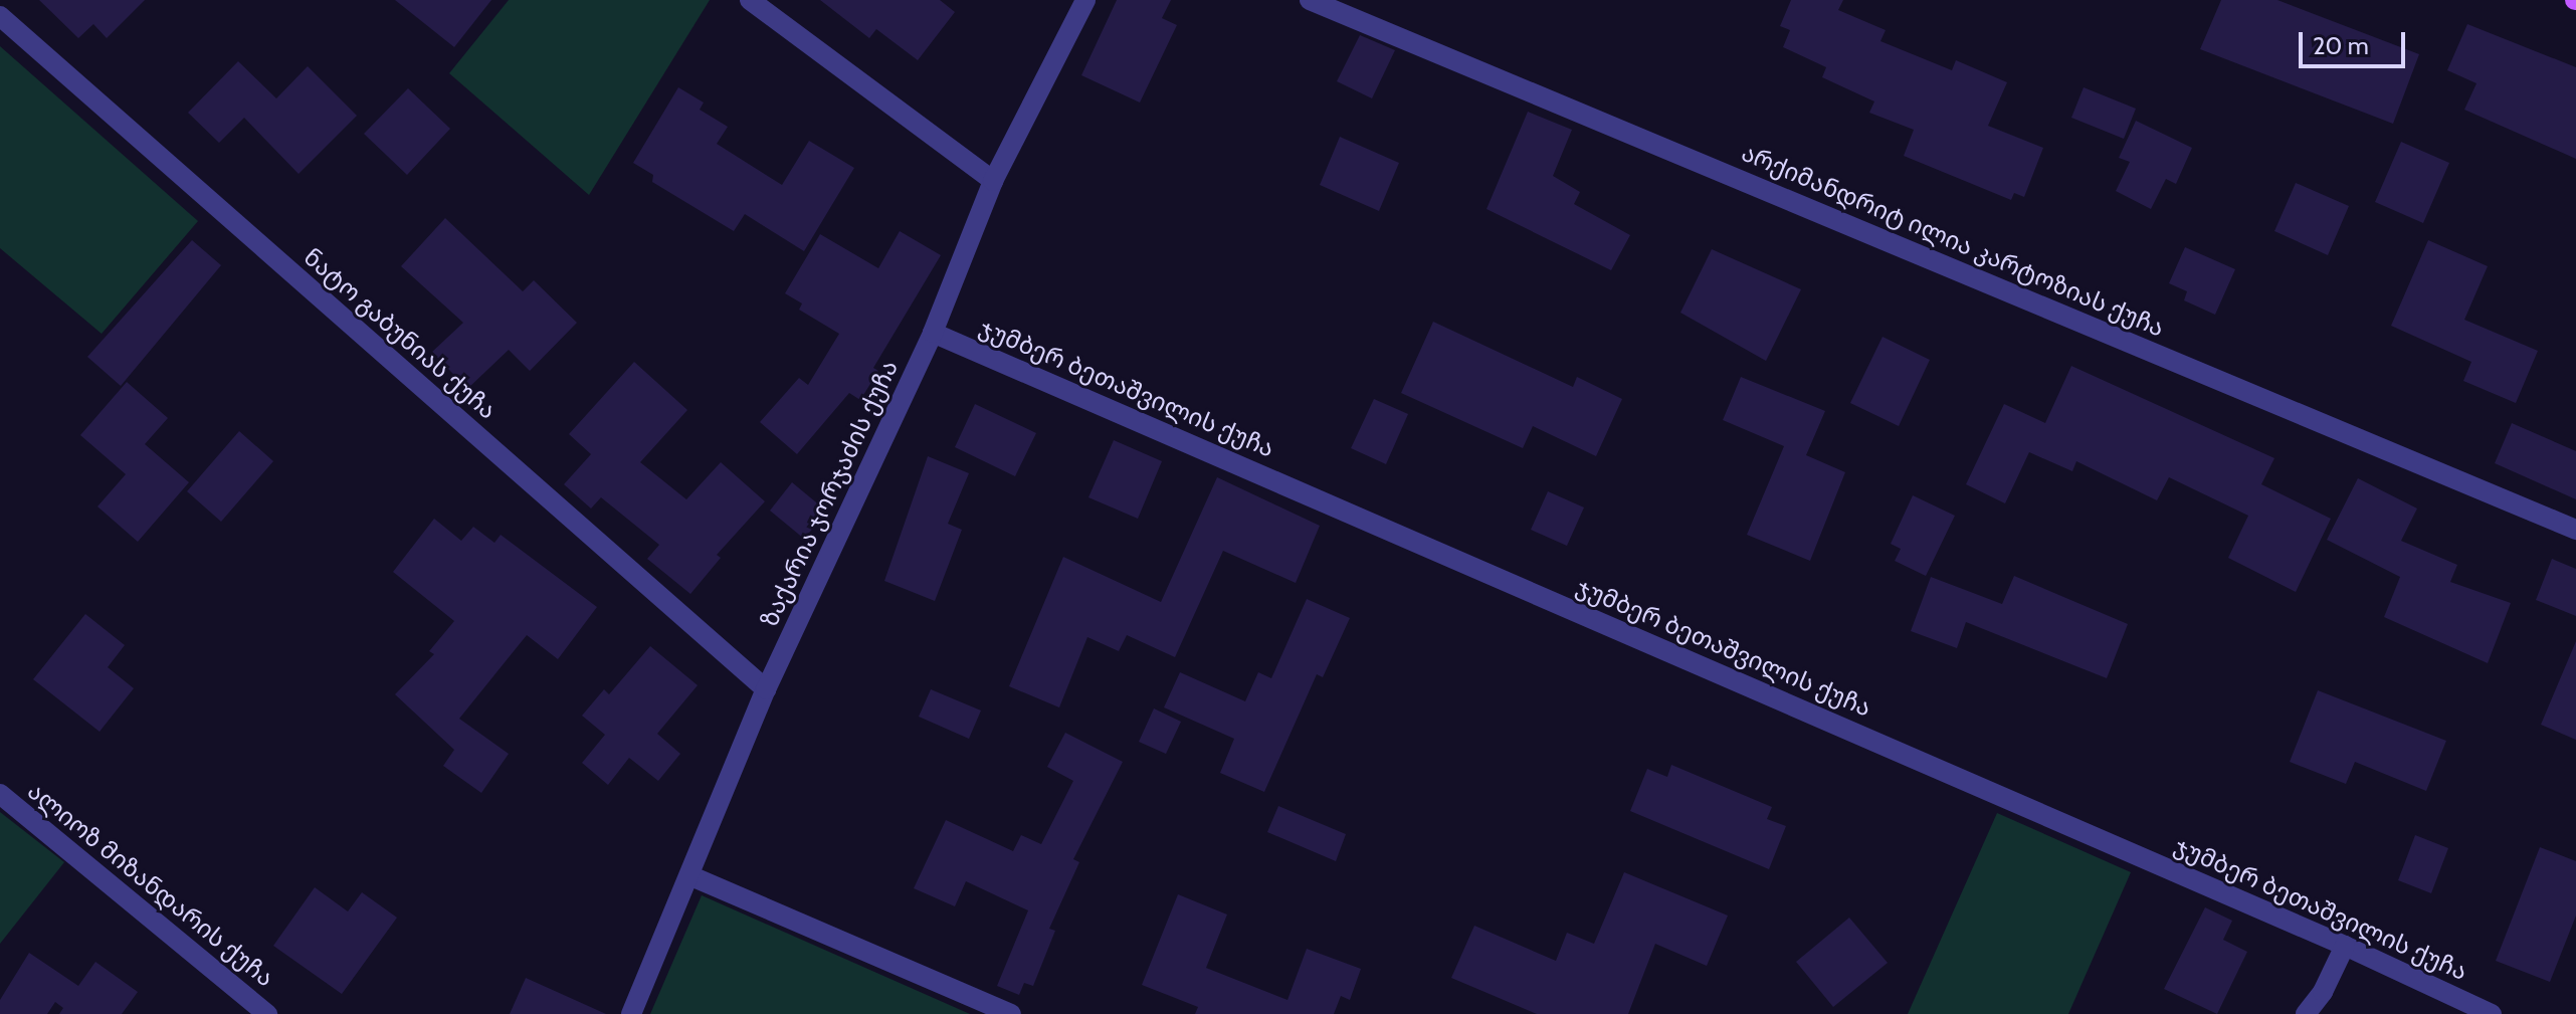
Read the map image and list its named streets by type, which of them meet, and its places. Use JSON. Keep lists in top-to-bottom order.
{
  "streets": {
    "street": [
      "არქიმანდრიტ ილია კარტოზიას ქუჩა",
      "ნატო გაბუნიას ქუჩა",
      "ჯუმბერ ბეთაშვილის ქუჩა",
      "ზაქარია ჯორჯაძის ქუჩა",
      "ალიოზ მიზანდარის ქუჩა"
    ]
  },
  "crossings": [
    ["ნატო გაბუნიას ქუჩა", "ზაქარია ჯორჯაძის ქუჩა"],
    ["ჯუმბერ ბეთაშვილის ქუჩა", "ზაქარია ჯორჯაძის ქუჩა"]
  ],
  "scale_bar": "20 m"
}
